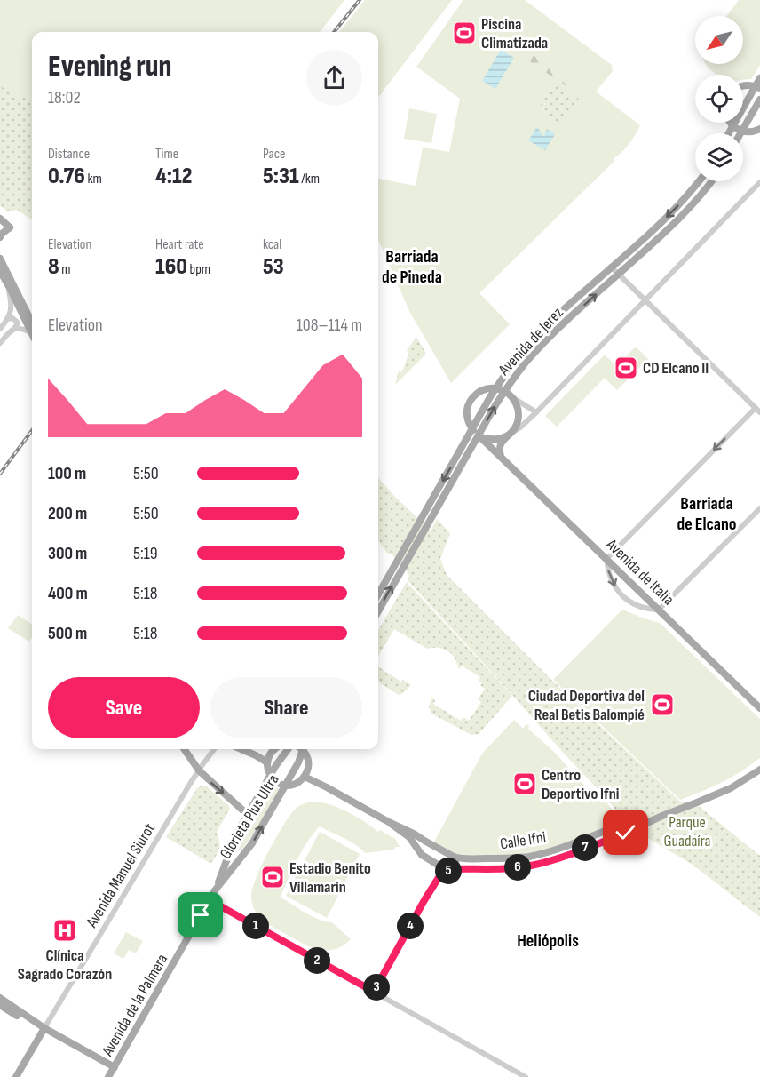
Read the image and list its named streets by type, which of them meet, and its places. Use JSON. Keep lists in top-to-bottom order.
{
  "streets": {
    "main road": [
      "Avenida de Jerez",
      "Avenida de Italia",
      "Glorieta Plus Ultra",
      "Calle Ifni",
      "Avenida Manuel Siurot",
      "Avenida de la Palmera"
    ]
  },
  "crossings": [
    ["Avenida de Jerez", "Avenida de Italia"],
    ["Glorieta Plus Ultra", "Avenida de la Palmera"]
  ],
  "districts": ["Barriada de Pineda", "Barriada de Elcano", "Heliópolis"],
  "parks": ["Parque Guadaíra"],
  "places": {
    "sports": [
      "Piscina Climatizada",
      "CD Elcano II",
      "Ciudad Deportiva del Real Betis Balompié",
      "Centro Deportivo Ifni",
      "Estadio Benito Villamarín"
    ],
    "hospital": ["Clínica Sagrado Corazón"]
  },
  "north": "bottom left",
  "page": {
    "heading": ["Evening run", "18:02"],
    "stats": [
      ["Distance", "0.76 km"],
      ["Time", "4:12"],
      ["Pace", "5:31 /km"],
      ["Elevation", "8 m"],
      ["Heart rate", "160 bpm"],
      ["kcal", "53"]
    ],
    "chart": ["Elevation", "108–114 m"],
    "list": [
      {
        "name": "100 m",
        "note": "5:50"
      },
      {
        "name": "200 m",
        "note": "5:50"
      },
      {
        "name": "300 m",
        "note": "5:19"
      },
      {
        "name": "400 m",
        "note": "5:18"
      },
      {
        "name": "500 m",
        "note": "5:18"
      }
    ],
    "buttons": ["Save", "Share"],
    "pins": [
      "7",
      "6",
      "5",
      "1",
      "4",
      "2",
      "3"
    ]
  }
}
